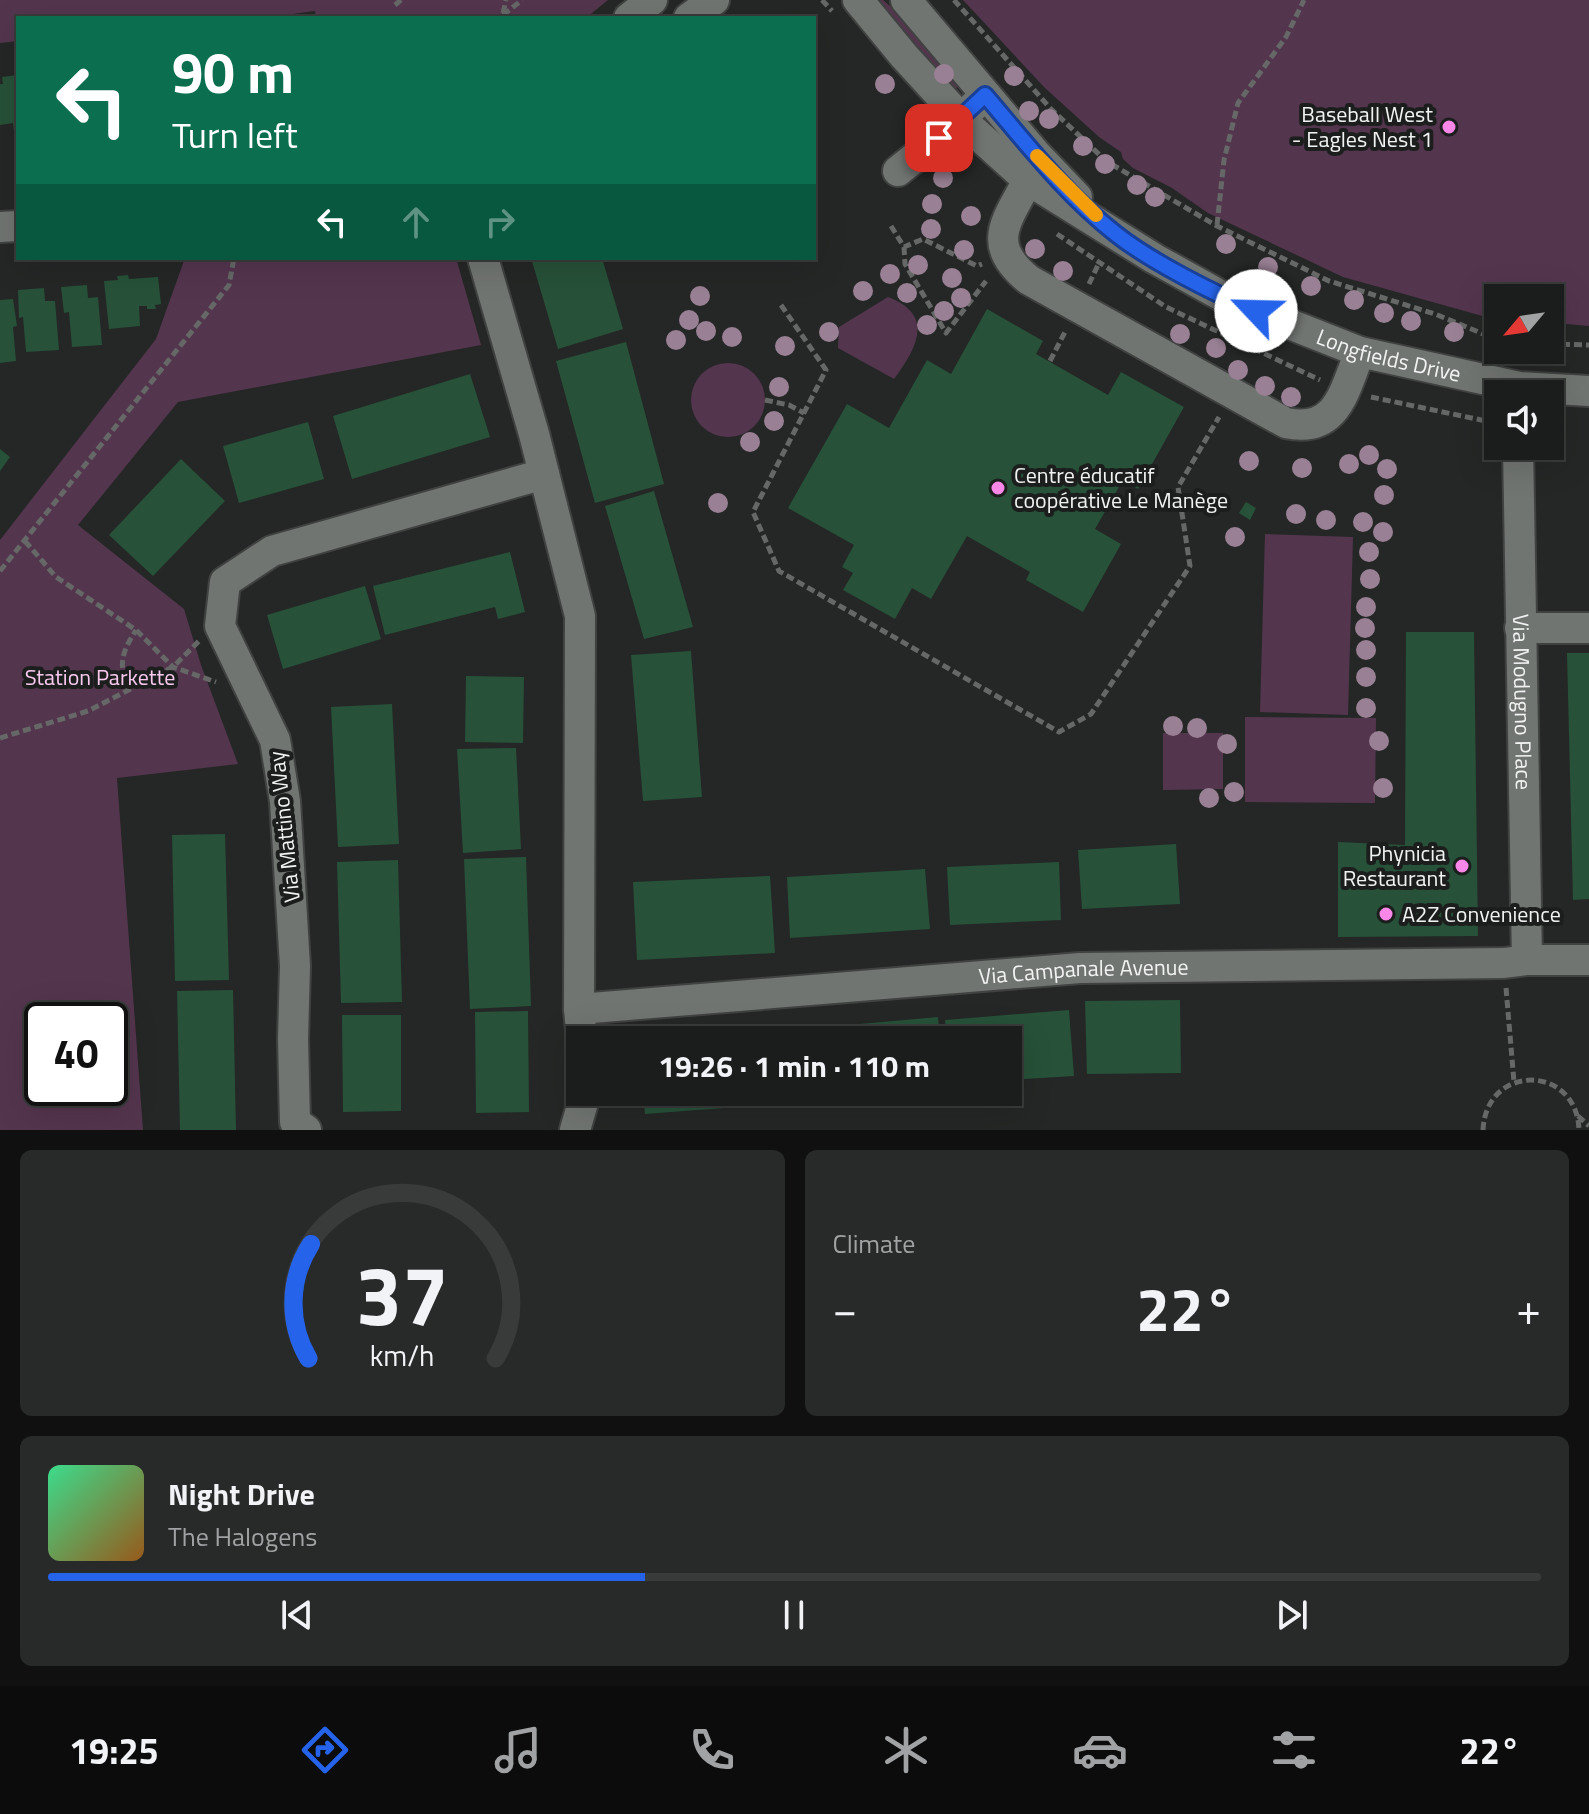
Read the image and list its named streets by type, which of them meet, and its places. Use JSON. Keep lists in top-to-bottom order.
{
  "streets": {
    "street": [
      "Longfields Drive",
      "Via Modugno Place",
      "Via Mattino Way",
      "Via Campanale Avenue"
    ]
  },
  "crossings": [
    ["Via Modugno Place", "Via Campanale Avenue"]
  ],
  "parks": ["Station Parkette"],
  "places": [
    "Baseball West - Eagles Nest 1",
    "Centre éducatif coopérative Le Manège",
    "Phynicia Restaurant",
    "A2Z Convenience"
  ],
  "north": "bottom left",
  "page": {
    "turn": ["90 m", "Turn left"],
    "limit": "40",
    "trip": "19:26 · 1 min · 110 m",
    "tile": "Climate",
    "heat": ["−", "22°", "+"],
    "song": ["Night Drive", "The Halogens"],
    "tabs": ["19:25", "22°"],
    "gauge": ["37", "km/h"]
  }
}
